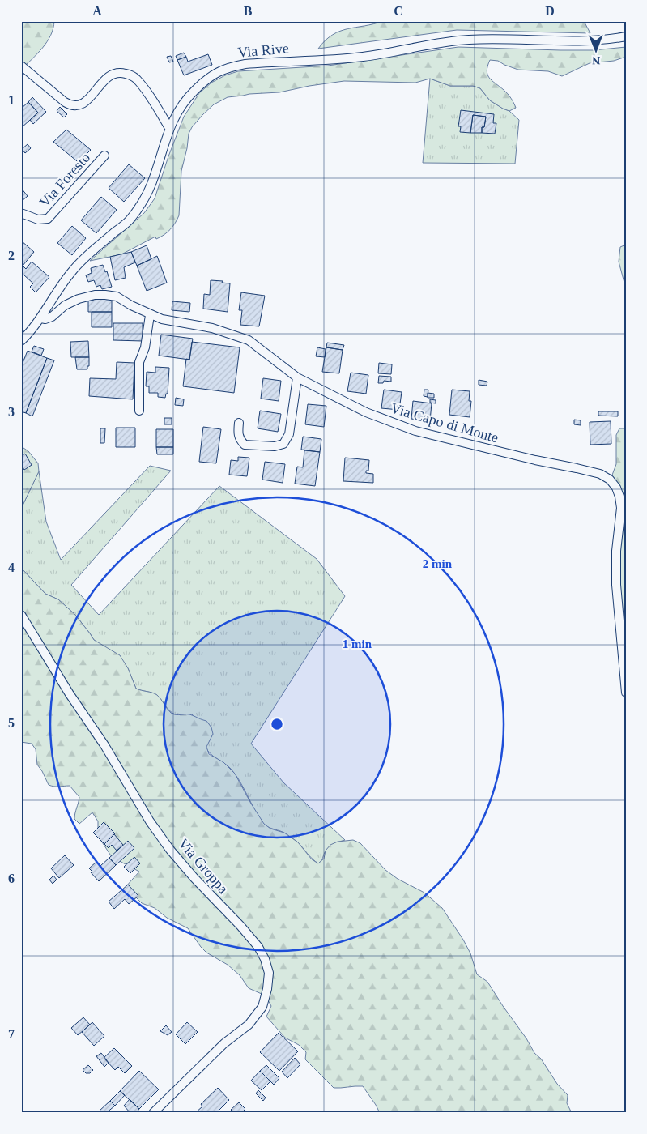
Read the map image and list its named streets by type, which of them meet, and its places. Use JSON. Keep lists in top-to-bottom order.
{
  "streets": {
    "street": [
      "Via Rive",
      "Via Foresto",
      "Via Capo di Monte",
      "Via Groppa"
    ]
  },
  "crossings": [
    ["Via Rive", "Via Capo di Monte"]
  ],
  "north": "bottom",
  "grid": {
    "columns": [
      "A",
      "B",
      "C",
      "D"
    ],
    "rows": [
      "1",
      "2",
      "3",
      "4",
      "5",
      "6",
      "7"
    ]
  },
  "rings": ["2 min", "1 min"]
}
